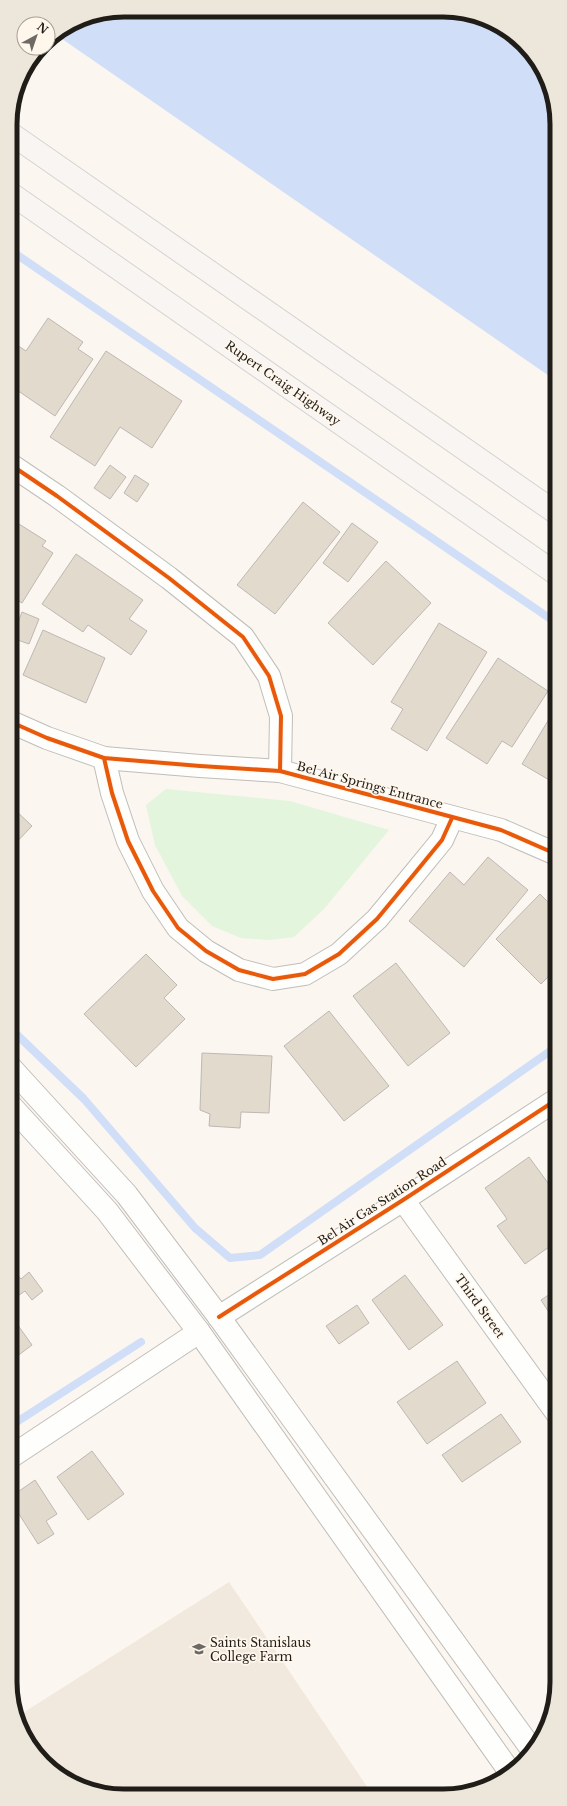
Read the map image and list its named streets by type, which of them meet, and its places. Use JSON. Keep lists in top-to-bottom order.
{
  "streets": {
    "main road": ["Rupert Craig Highway"],
    "street": ["Bel Air Springs Entrance", "Bel Air Gas Station Road", "Third Street"]
  },
  "crossings": [
    ["Bel Air Gas Station Road", "Third Street"]
  ],
  "places": {
    "school or university": ["Saints Stanislaus College Farm"]
  },
  "north": "top right"
}
